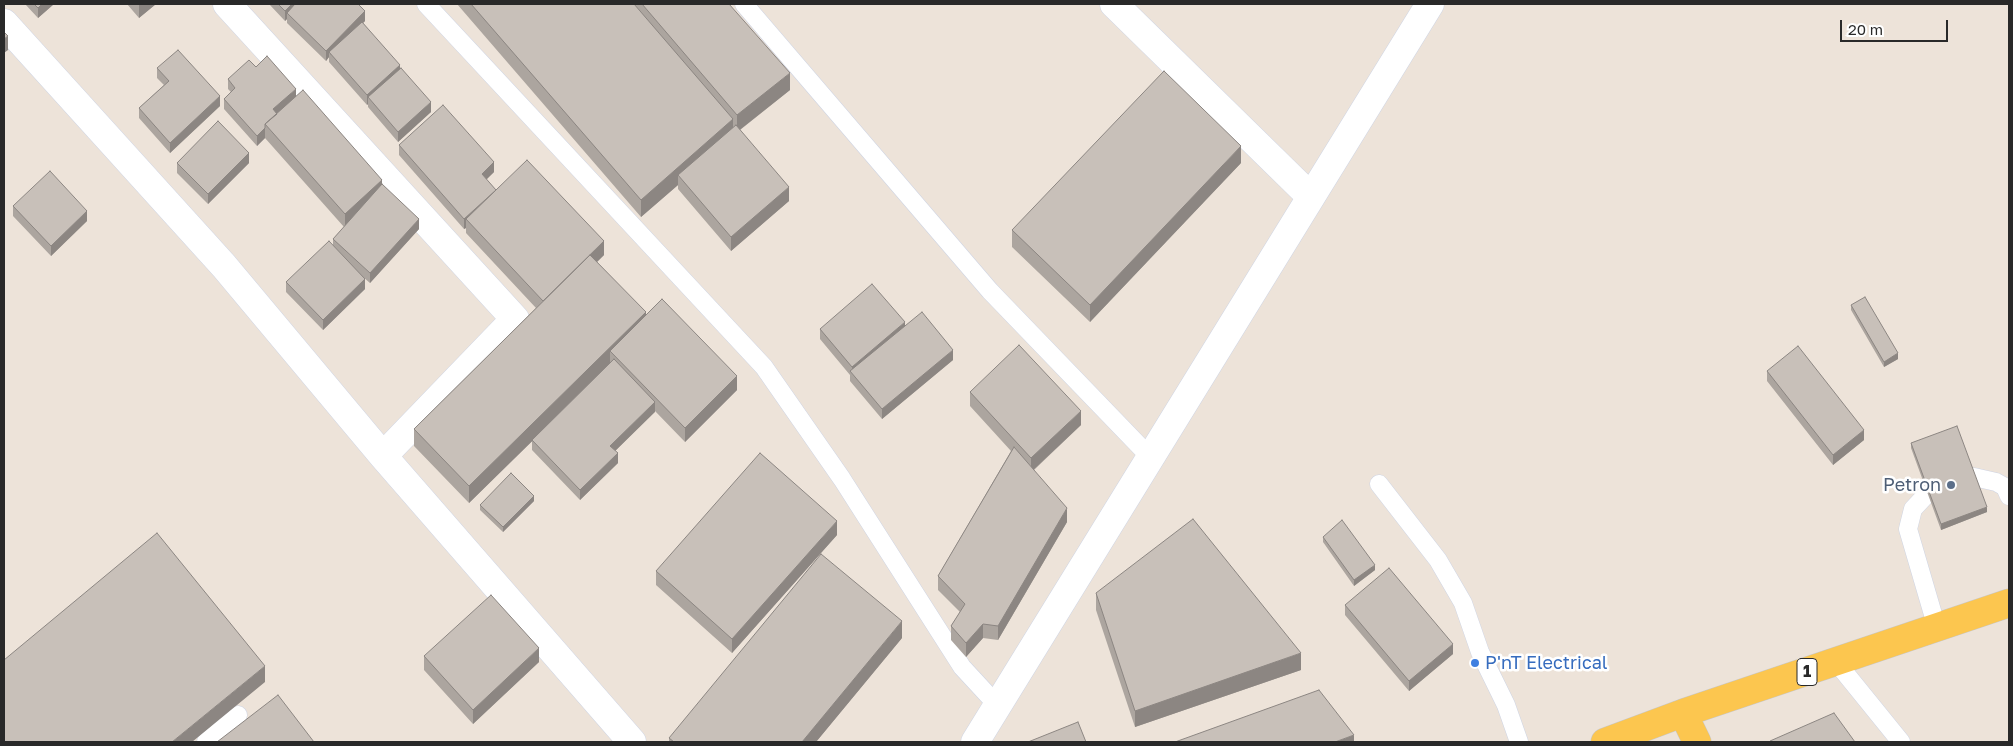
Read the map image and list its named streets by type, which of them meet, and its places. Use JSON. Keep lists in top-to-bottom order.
{
  "streets": {
    "main road": ["1"]
  },
  "places": ["Petron", "P'nT Electrical"],
  "scale_bar": "20 m"
}
